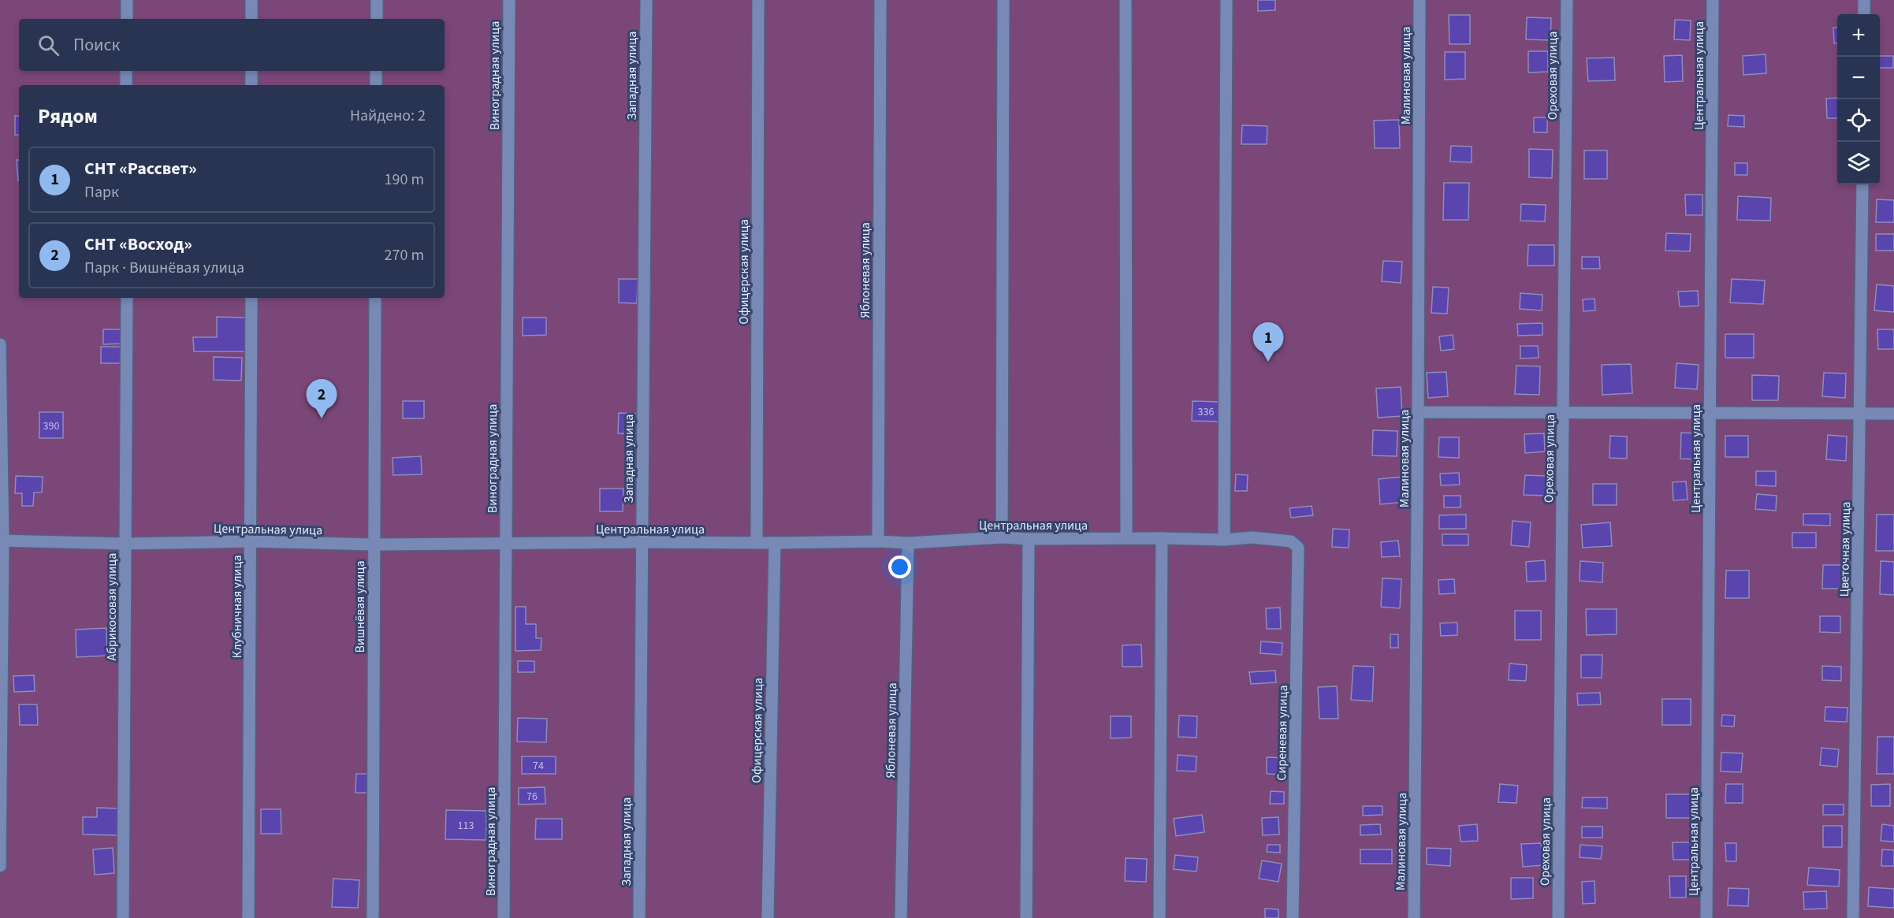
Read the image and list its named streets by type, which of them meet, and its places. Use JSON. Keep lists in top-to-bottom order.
{
  "streets": {
    "street": [
      "Виноградная улица",
      "Западная улица",
      "Малиновая улица",
      "Ореховая улица",
      "Центральная улица",
      "Яблоневая улица",
      "Офицерская улица",
      "Цветочная улица",
      "Абрикосовая улица",
      "Клубничная улица",
      "Вишнёвая улица",
      "Сиреневая улица"
    ]
  },
  "crossings": [
    ["Виноградная улица", "Центральная улица"],
    ["Западная улица", "Центральная улица"],
    ["Центральная улица", "Яблоневая улица"],
    ["Центральная улица", "Офицерская улица"],
    ["Центральная улица", "Абрикосовая улица"],
    ["Центральная улица", "Клубничная улица"],
    ["Центральная улица", "Вишнёвая улица"],
    ["Центральная улица", "Сиреневая улица"]
  ],
  "house_numbers": [
    "336",
    "390",
    "74",
    "76",
    "113"
  ],
  "page": {
    "map_buttons": ["+", "−"],
    "search": "Поиск",
    "heading": ["Рядом", "Найдено: 2"],
    "list": [
      {
        "mark": "1",
        "name": "СНТ «Рассвет»",
        "note": "Парк",
        "value": "190 m"
      },
      {
        "mark": "2",
        "name": "СНТ «Восход»",
        "note": "Парк · Вишнёвая улица",
        "value": "270 m"
      }
    ],
    "pins": ["1", "2"]
  }
}
